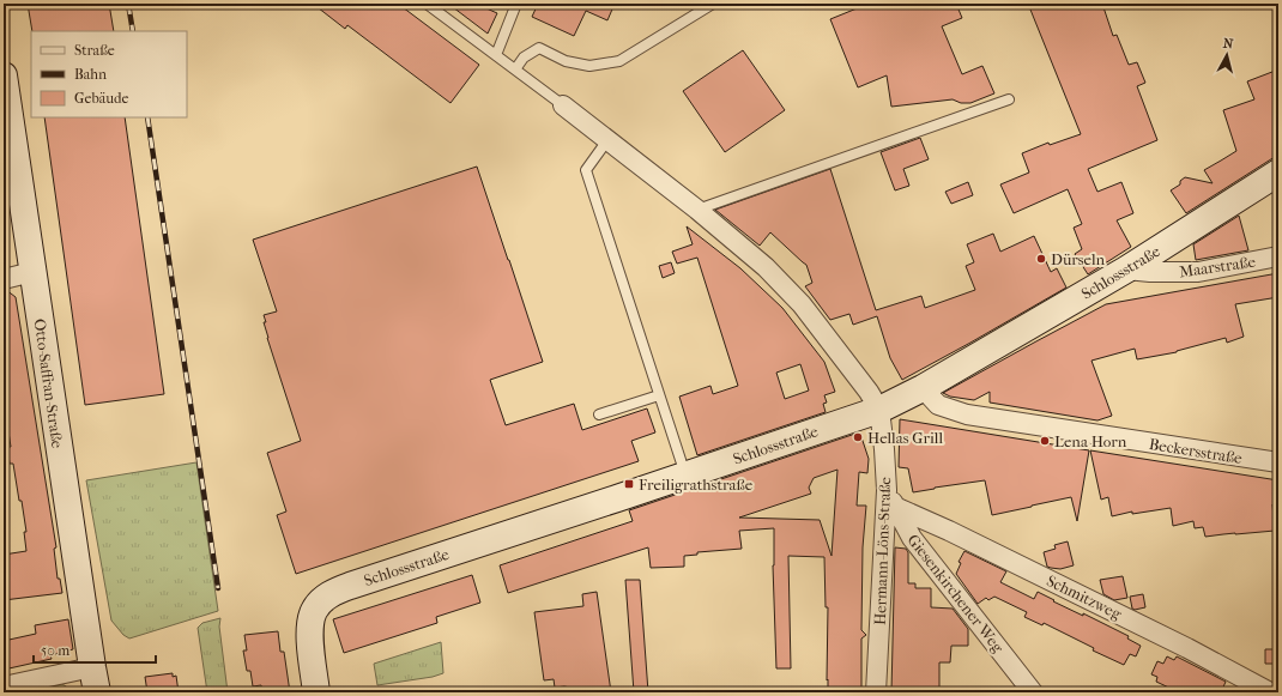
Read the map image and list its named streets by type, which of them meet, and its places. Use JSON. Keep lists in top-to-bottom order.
{
  "streets": {
    "street": [
      "Maarstraße",
      "Schlossstraße",
      "Otto-Saffran-Straße",
      "Beckersstraße",
      "Hermann-Löns-Straße",
      "Giesenkirchener Weg",
      "Schmitzweg"
    ]
  },
  "crossings": [
    ["Maarstraße", "Schlossstraße"],
    ["Schlossstraße", "Beckersstraße"],
    ["Schlossstraße", "Hermann-Löns-Straße"],
    ["Hermann-Löns-Straße", "Giesenkirchener Weg"],
    ["Hermann-Löns-Straße", "Schmitzweg"],
    ["Giesenkirchener Weg", "Schmitzweg"]
  ],
  "places": {
    "other": ["Dürseln", "Hellas Grill", "Lena Horn"],
    "transit": ["Freiligrathstraße"]
  },
  "legend": ["Straße", "Bahn", "Gebäude"],
  "scale_bar": "50 m",
  "north": "top"
}
